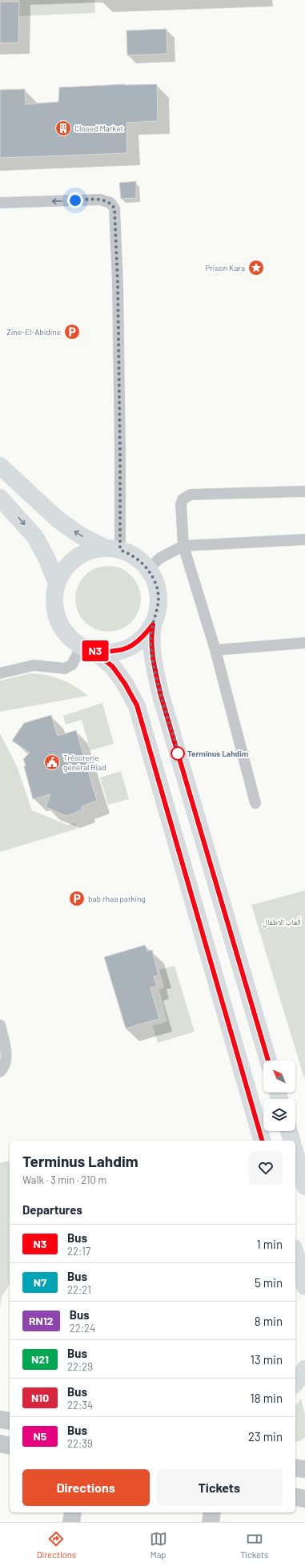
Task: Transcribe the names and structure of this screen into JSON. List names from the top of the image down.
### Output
{
  "parks": ["ألعاب الاطفال"],
  "places": {
    "building": ["Closed Market"],
    "place": ["Prison Kara"],
    "parking": ["Zine-El-Abidine", "bab rhaa parking"],
    "other": ["Terminus Lahdim"],
    "public building": ["Trésorerie général Riad"]
  },
  "lines": ["bus line N3"],
  "north": "top left",
  "page": {
    "on_map": "N3",
    "heading": [
      ["Terminus Lahdim", "Walk · 3 min · 210 m"],
      "Departures"
    ],
    "list": [
      {
        "mark": "N3",
        "name": "Bus",
        "note": "22:17",
        "value": "1 min"
      },
      {
        "mark": "N7",
        "name": "Bus",
        "note": "22:21",
        "value": "5 min"
      },
      {
        "mark": "RN12",
        "name": "Bus",
        "note": "22:24",
        "value": "8 min"
      },
      {
        "mark": "N21",
        "name": "Bus",
        "note": "22:29",
        "value": "13 min"
      },
      {
        "mark": "N10",
        "name": "Bus",
        "note": "22:34",
        "value": "18 min"
      },
      {
        "mark": "N5",
        "name": "Bus",
        "note": "22:39",
        "value": "23 min"
      }
    ],
    "buttons": ["Directions", "Tickets"],
    "tabs": ["Directions", "Map", "Tickets"]
  }
}
